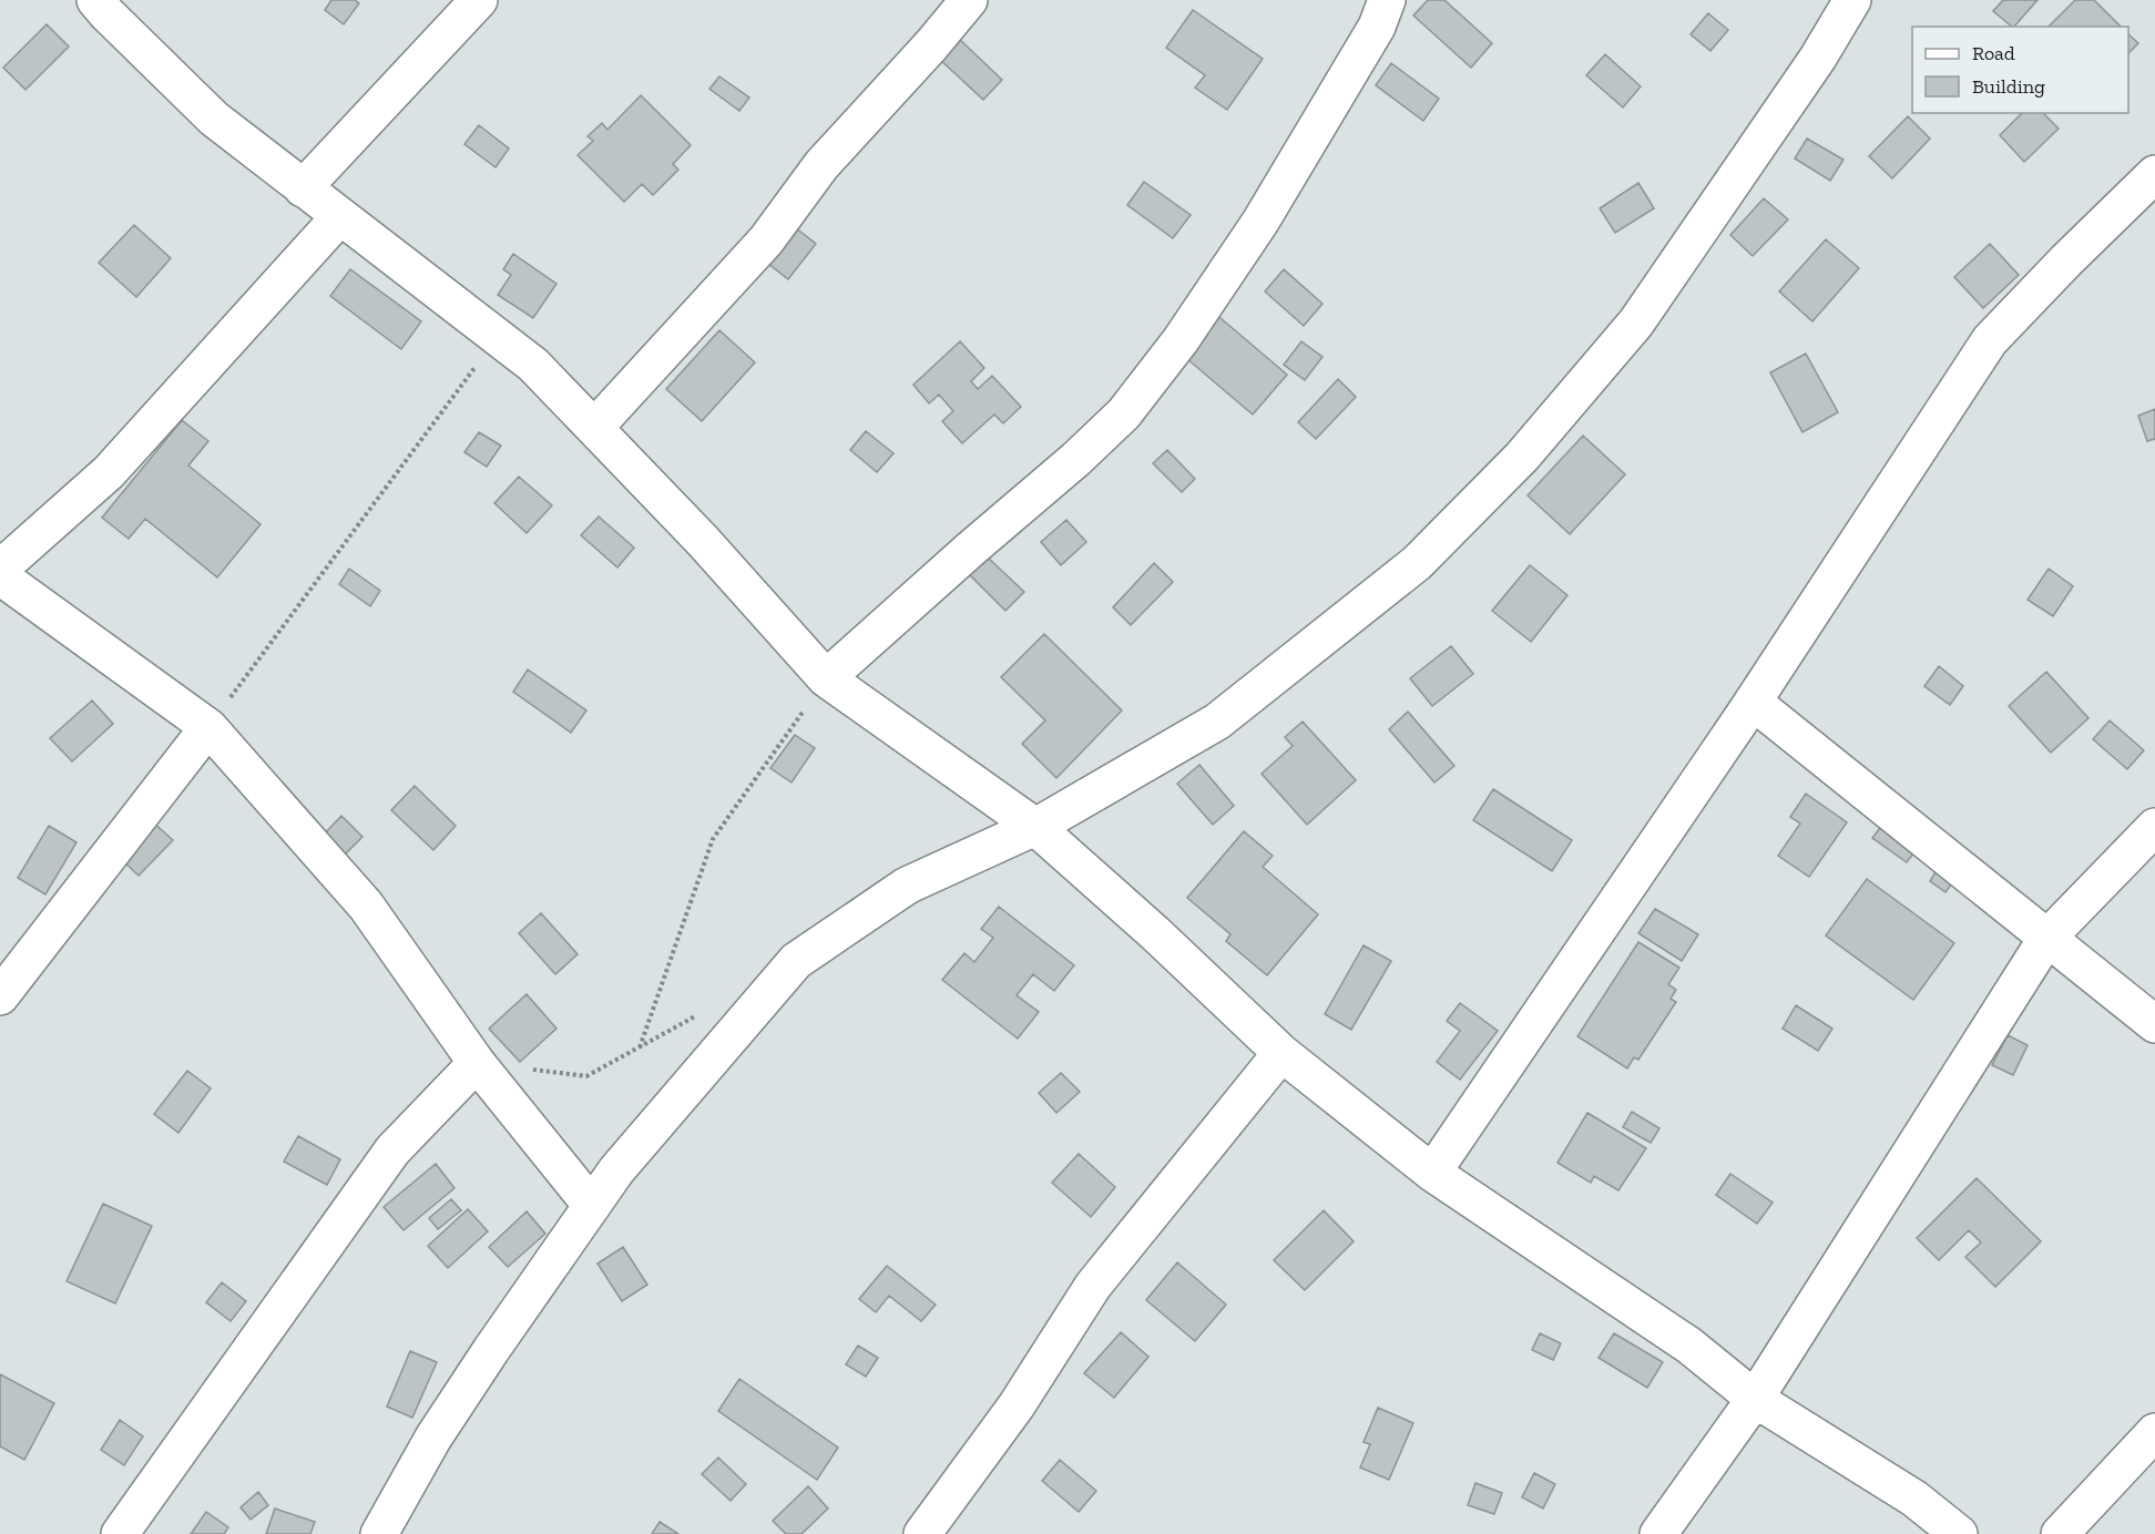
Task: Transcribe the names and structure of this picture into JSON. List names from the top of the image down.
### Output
{
  "legend": ["Road", "Building"]
}
